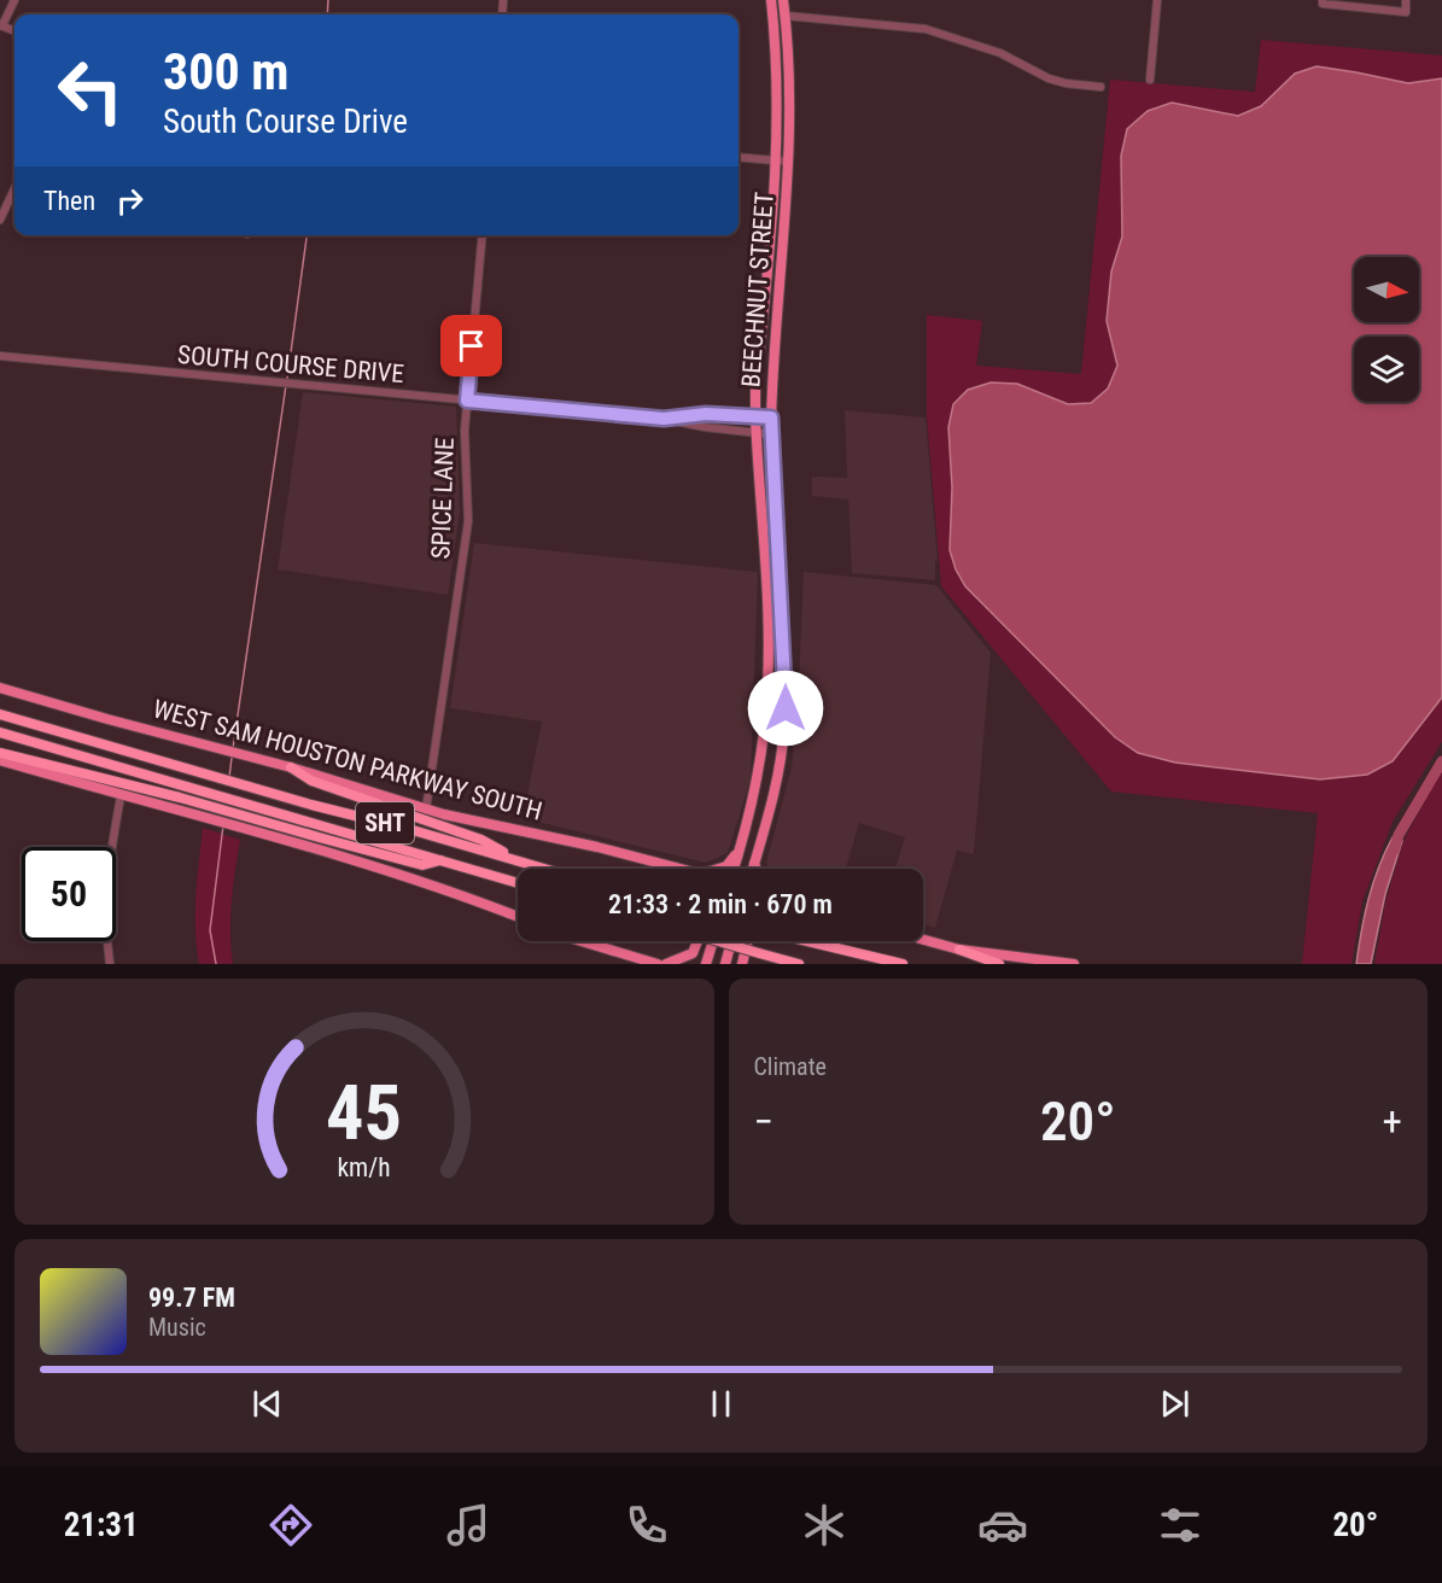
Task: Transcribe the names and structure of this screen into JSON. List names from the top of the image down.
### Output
{
  "streets": {
    "highway": ["SHT"],
    "main road": ["BEECHNUT STREET", "WEST SAM HOUSTON PARKWAY SOUTH"],
    "street": ["SOUTH COURSE DRIVE", "SPICE LANE"]
  },
  "crossings": [
    ["BEECHNUT STREET", "SOUTH COURSE DRIVE"],
    ["SOUTH COURSE DRIVE", "SPICE LANE"],
    ["SPICE LANE", "WEST SAM HOUSTON PARKWAY SOUTH"]
  ],
  "north": "right",
  "page": {
    "turn": ["300 m", "South Course Drive"],
    "then": "Then",
    "limit": "50",
    "trip": "21:33 · 2 min · 670 m",
    "tile": "Climate",
    "heat": ["−", "20°", "+"],
    "song": ["99.7 FM", "Music"],
    "tabs": ["21:31", "20°"],
    "gauge": ["45", "km/h"]
  }
}
